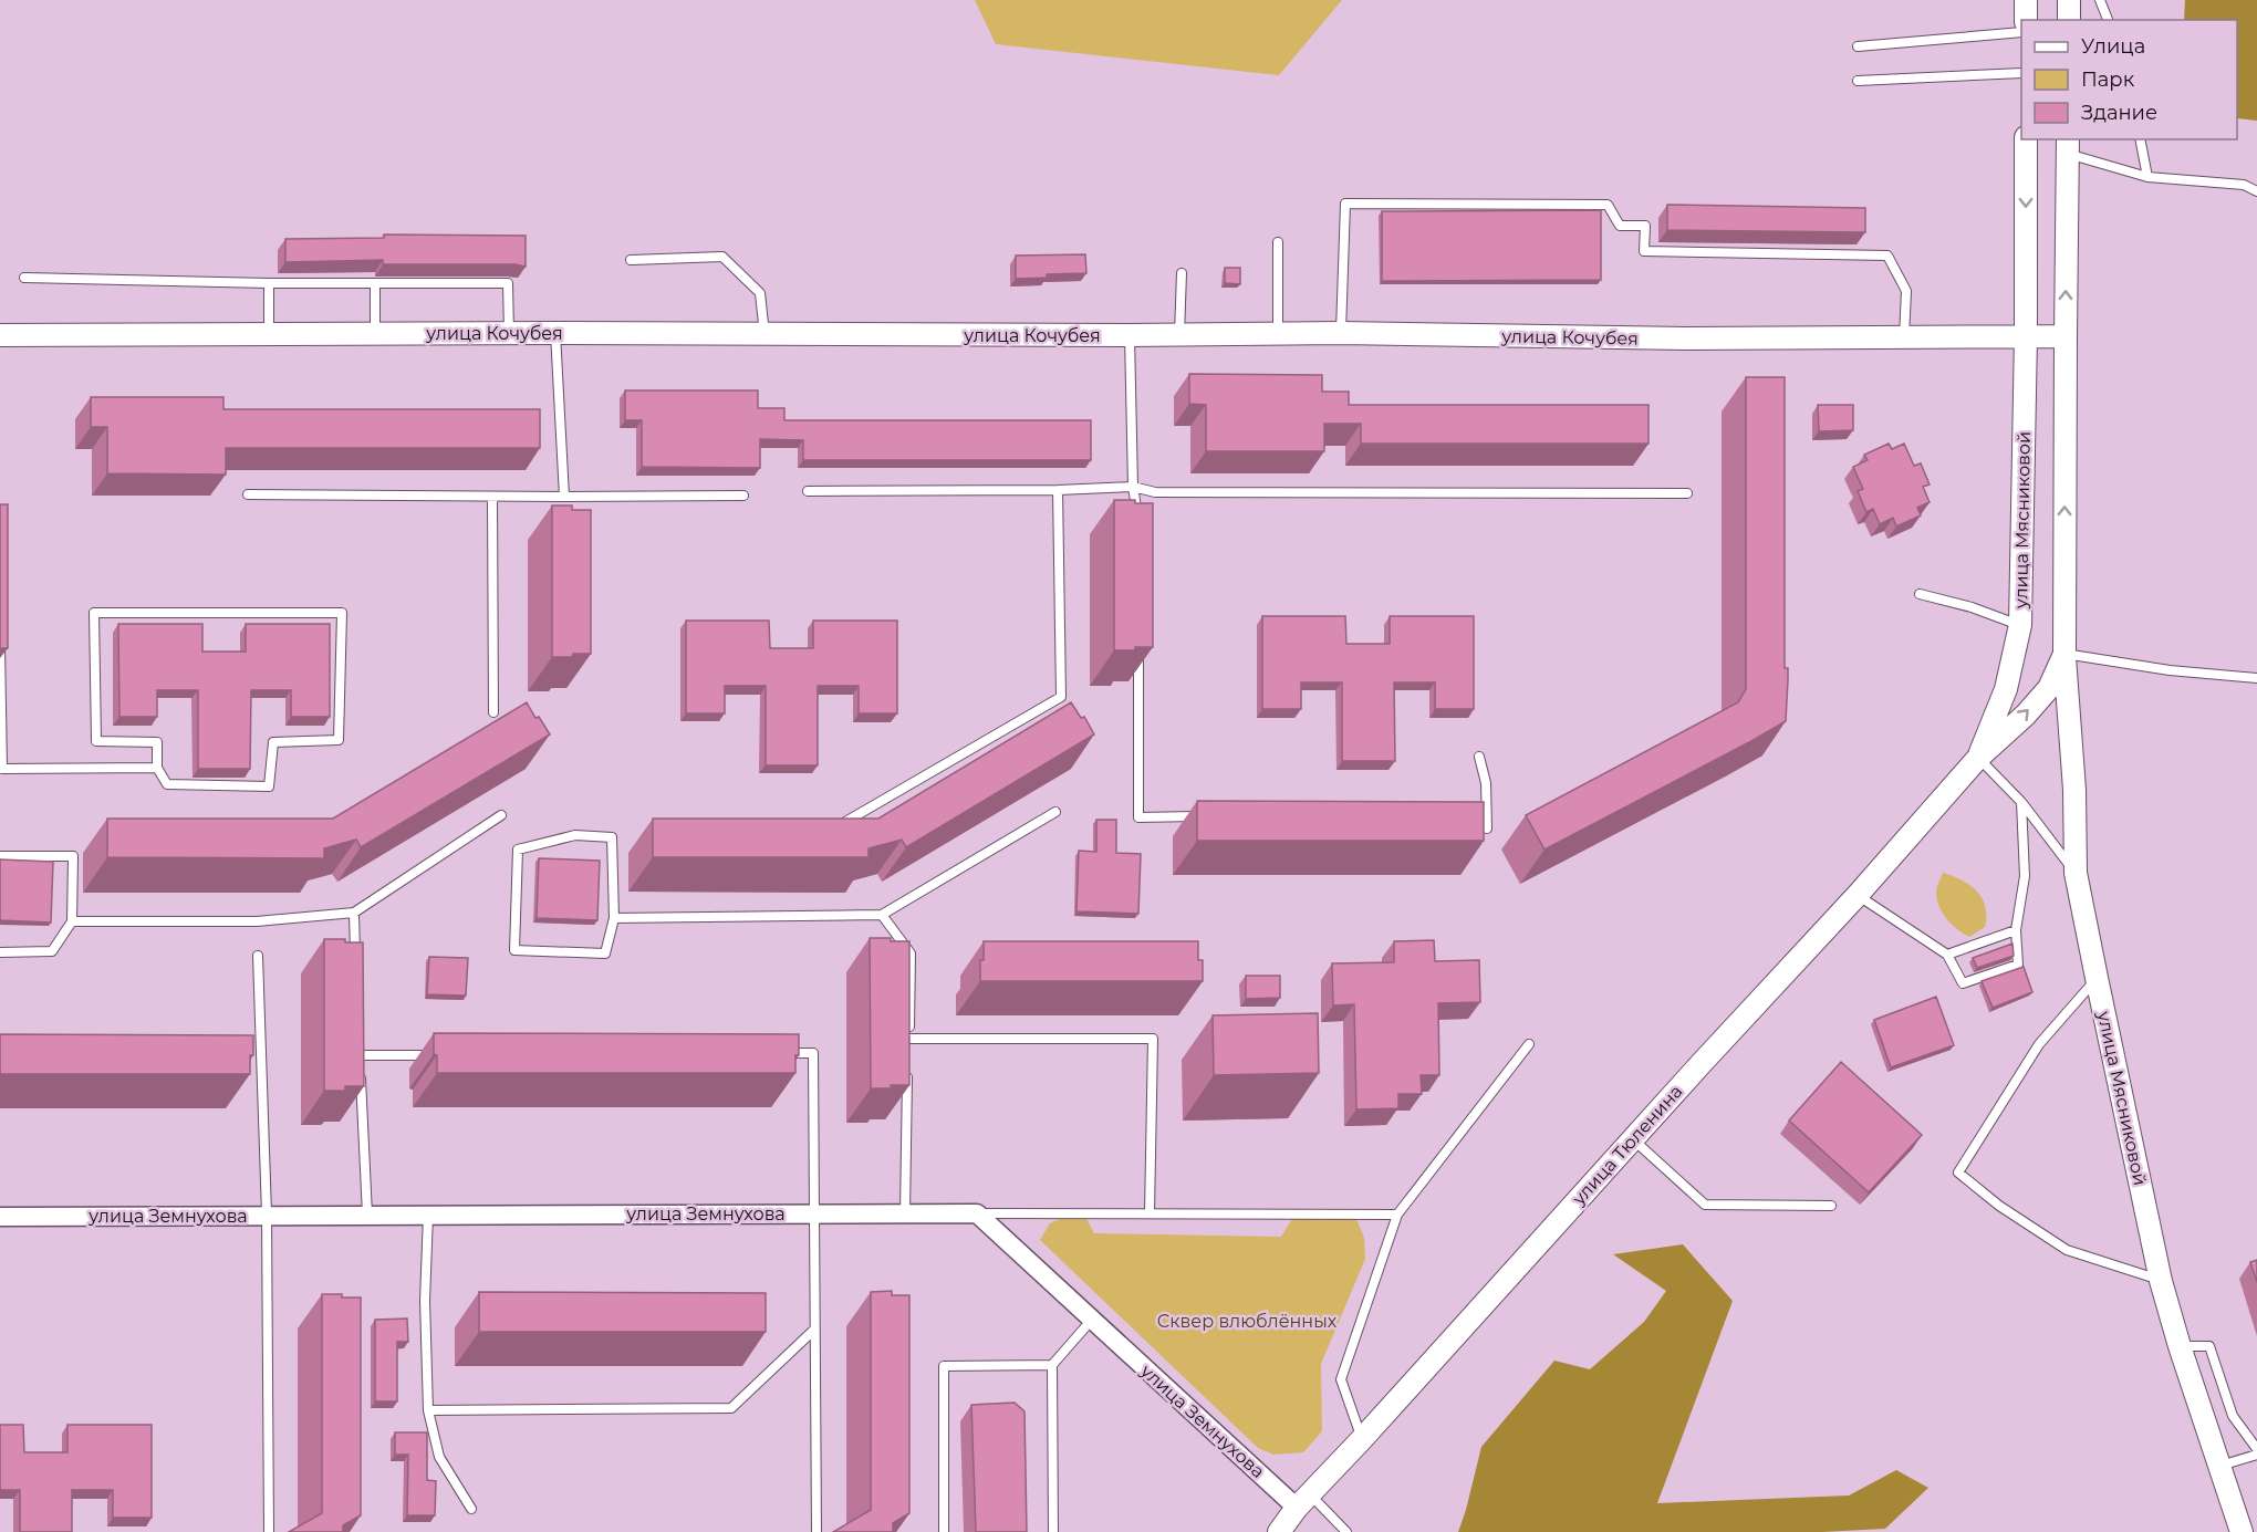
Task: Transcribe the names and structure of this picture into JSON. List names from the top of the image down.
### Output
{
  "streets": {
    "street": [
      "улица Кочубея",
      "улица Мясниковой",
      "улица Тюленина",
      "улица Земнухова"
    ]
  },
  "crossings": [
    ["улица Кочубея", "улица Мясниковой"],
    ["улица Мясниковой", "улица Тюленина"],
    ["улица Тюленина", "улица Земнухова"]
  ],
  "parks": ["Сквер влюблённых"],
  "legend": ["Улица", "Парк", "Здание"]
}
